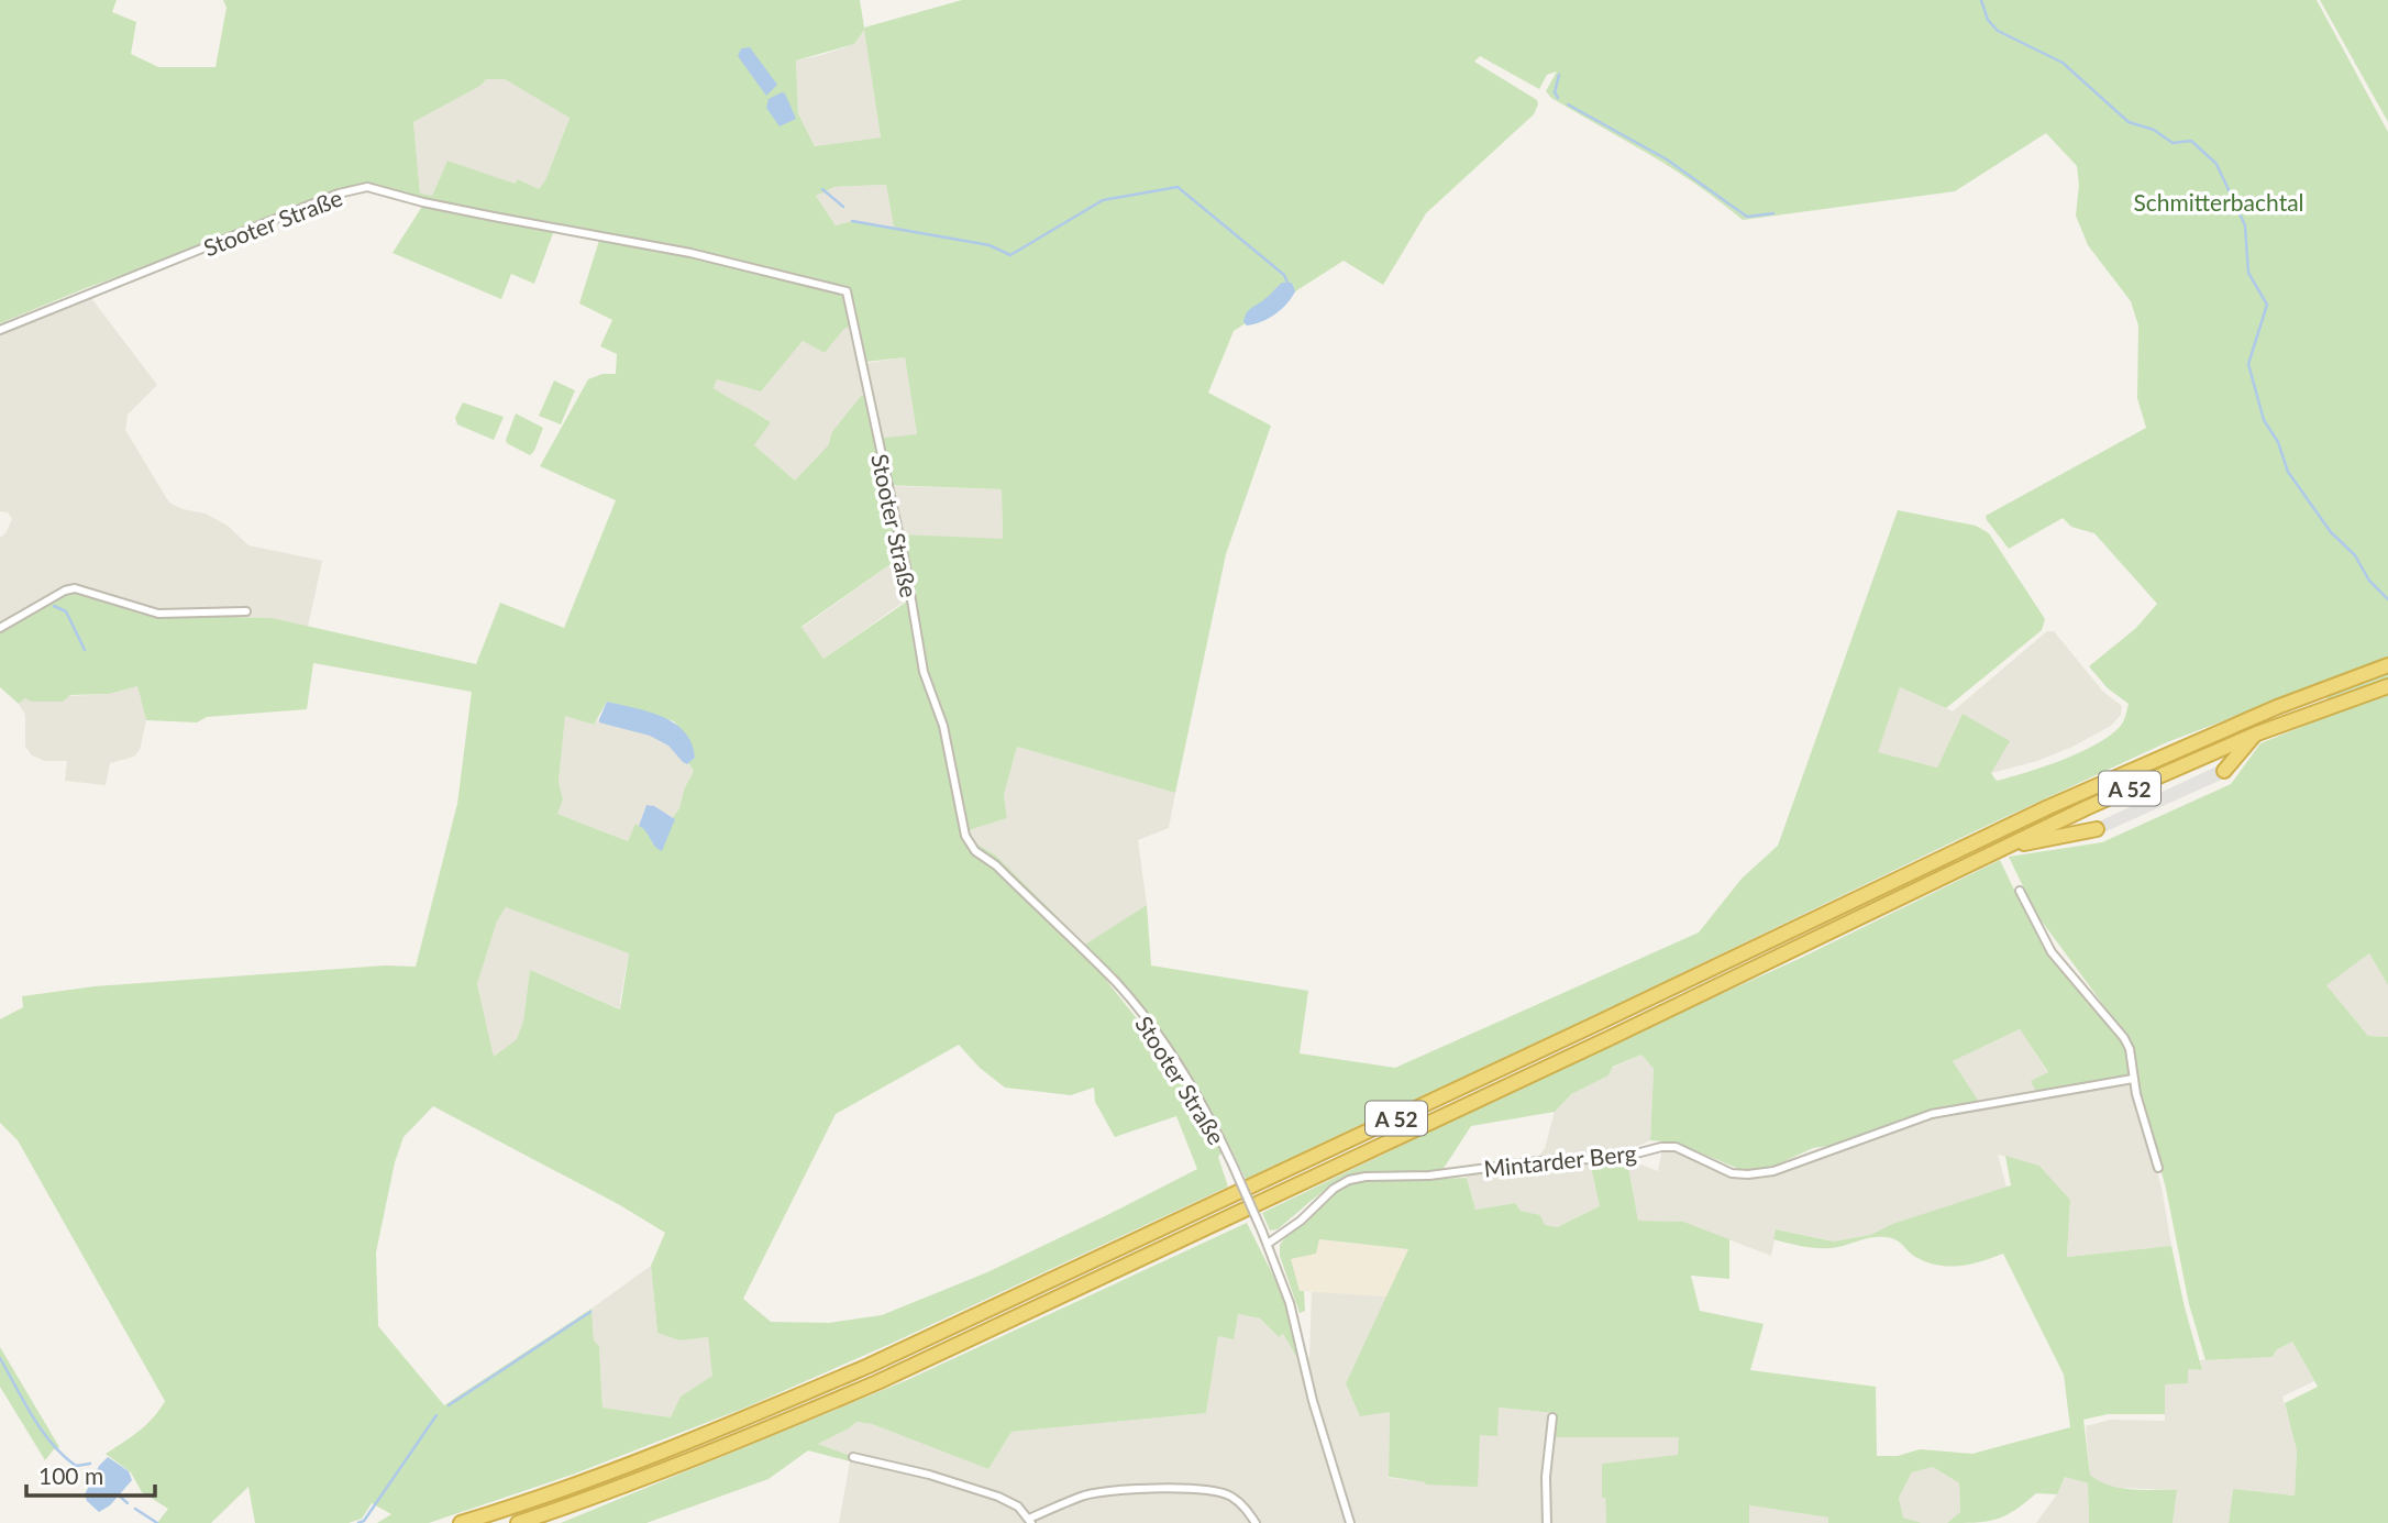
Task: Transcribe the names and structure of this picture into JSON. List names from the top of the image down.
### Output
{
  "streets": {
    "highway": ["A 52"],
    "street": ["Stooter Straße", "Mintarder Berg"]
  },
  "crossings": [
    ["Stooter Straße", "Mintarder Berg"]
  ],
  "parks": ["Schmitterbachtal"],
  "scale_bar": "100 m"
}
